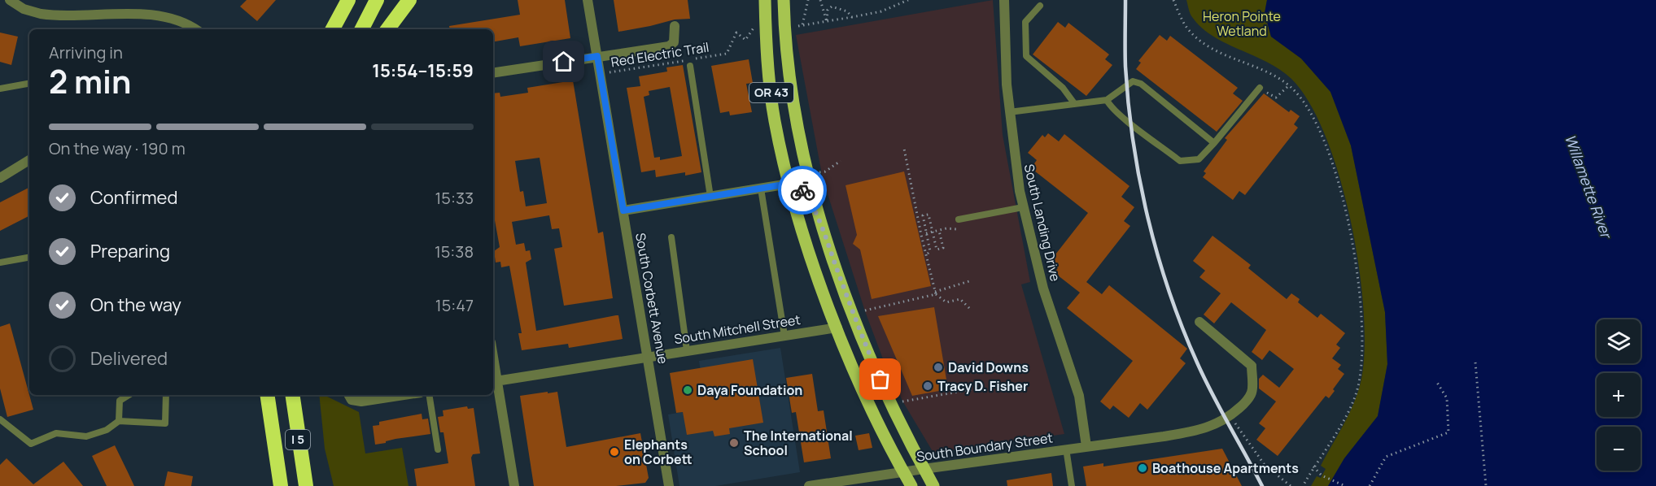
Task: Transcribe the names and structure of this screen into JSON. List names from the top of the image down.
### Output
{
  "streets": {
    "highway": ["I 5"],
    "main road": ["OR 43"],
    "street": [
      "South Landing Drive",
      "South Corbett Avenue",
      "South Mitchell Street",
      "South Boundary Street"
    ],
    "path": ["Red Electric Trail"]
  },
  "crossings": [
    ["Red Electric Trail", "OR 43"],
    ["Red Electric Trail", "South Corbett Avenue"],
    ["OR 43", "South Mitchell Street"],
    ["OR 43", "South Boundary Street"],
    ["South Landing Drive", "South Boundary Street"],
    ["South Corbett Avenue", "South Mitchell Street"]
  ],
  "water": ["Willamette River"],
  "parks": ["Heron Pointe Wetland"],
  "places": [
    "David Downs",
    "Tracy D. Fisher",
    "Daya Foundation",
    "The International School",
    "Elephants on Corbett",
    "Boathouse Apartments"
  ],
  "page": {
    "heading": ["2 min", "Arriving in", "15:54–15:59"],
    "bar": "On the way · 190 m",
    "list": [
      ["Confirmed", "15:33"],
      ["Preparing", "15:38"],
      ["On the way", "15:47"],
      "Delivered"
    ],
    "map_buttons": ["+", "−"]
  }
}
